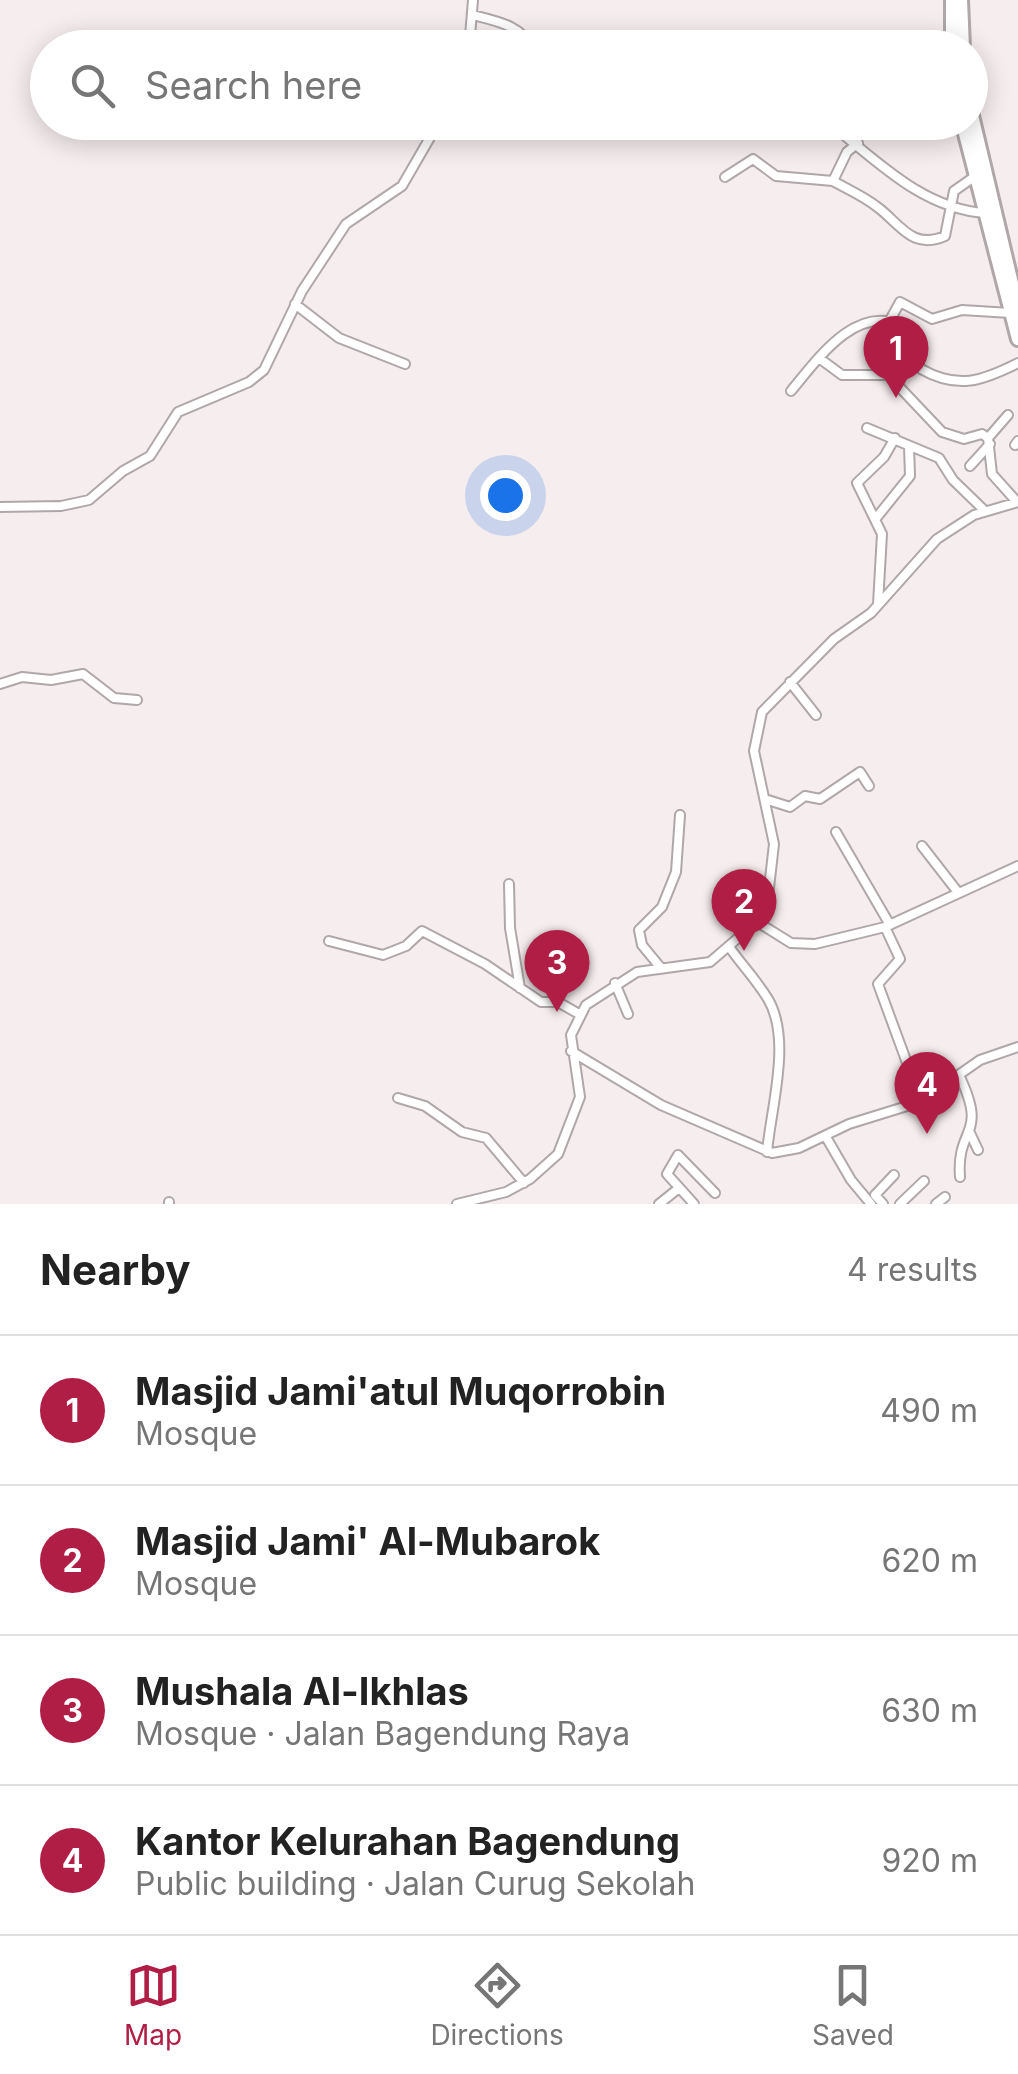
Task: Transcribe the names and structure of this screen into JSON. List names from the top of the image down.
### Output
{
  "page": {
    "search": "Search here",
    "pins": [
      "1",
      "2",
      "3",
      "4"
    ],
    "heading": ["Nearby", "4 results"],
    "list": [
      {
        "mark": "1",
        "name": "Masjid Jami'atul Muqorrobin",
        "note": "Mosque",
        "value": "490 m"
      },
      {
        "mark": "2",
        "name": "Masjid Jami' Al-Mubarok",
        "note": "Mosque",
        "value": "620 m"
      },
      {
        "mark": "3",
        "name": "Mushala Al-Ikhlas",
        "note": "Mosque · Jalan Bagendung Raya",
        "value": "630 m"
      },
      {
        "mark": "4",
        "name": "Kantor Kelurahan Bagendung",
        "note": "Public building · Jalan Curug Sekolah",
        "value": "920 m"
      }
    ],
    "nav": ["Map", "Directions", "Saved"]
  }
}
